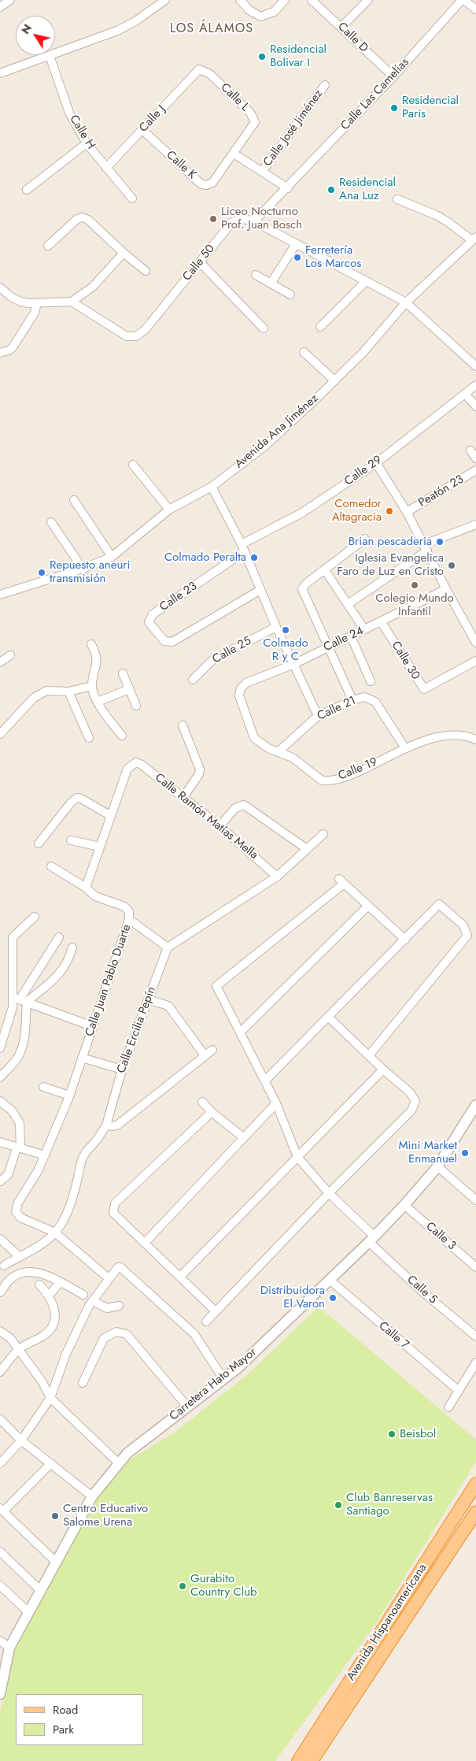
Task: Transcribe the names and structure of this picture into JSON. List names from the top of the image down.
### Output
{
  "streets": {
    "main road": ["Avenida Hispanoamericana"],
    "street": [
      "Calle D",
      "Calle Las Camelias",
      "Calle L",
      "Calle J",
      "Calle José Jiménez",
      "Calle H",
      "Calle K",
      "Calle 50",
      "Avenida Ana Jiménez",
      "Calle 29",
      "Peatón 23",
      "Calle 23",
      "Calle 24",
      "Calle 25",
      "Calle 30",
      "Calle 21",
      "Calle 19",
      "Calle Ramón Matías Mella",
      "Calle Juan Pablo Duarte",
      "Calle Ercilia Pepín",
      "Calle 3",
      "Calle 5",
      "Calle 7",
      "Carretera Hato Mayor"
    ]
  },
  "crossings": [
    ["Calle D", "Calle Las Camelias"],
    ["Calle Las Camelias", "Calle 50"],
    ["Calle L", "Calle J"],
    ["Calle L", "Calle K"],
    ["Calle J", "Calle H"],
    ["Calle J", "Calle K"],
    ["Calle 50", "Avenida Ana Jiménez"],
    ["Calle 29", "Calle 23"],
    ["Calle 24", "Calle 30"],
    ["Calle 24", "Calle 21"],
    ["Calle 24", "Calle 19"],
    ["Calle 21", "Calle 19"],
    ["Calle Juan Pablo Duarte", "Calle Ercilia Pepín"],
    ["Calle 3", "Carretera Hato Mayor"],
    ["Calle 5", "Carretera Hato Mayor"],
    ["Calle 7", "Carretera Hato Mayor"]
  ],
  "districts": ["LOS ÁLAMOS"],
  "places": [
    "Residencial Bolivar I",
    "Residencial Paris",
    "Residencial Ana Luz",
    "Liceo Nocturno Prof. Juan Bosch",
    "Ferretería Los Marcos",
    "Comedor Altagracia",
    "Brian pescaderia",
    "Colmado Peralta",
    "Iglesia Evangelica Faro de Luz en Cristo",
    "Repuesto aneuri transmisión",
    "Colegio Mundo Infantil",
    "Colmado R y C",
    "Mini Market Enmanuel",
    "Distribuidora El Varon",
    "Beisbol",
    "Club Banreservas Santiago",
    "Centro Educativo Salome Urena",
    "Gurabito Country Club"
  ],
  "legend": ["Road", "Park"],
  "north": "top left"
}
